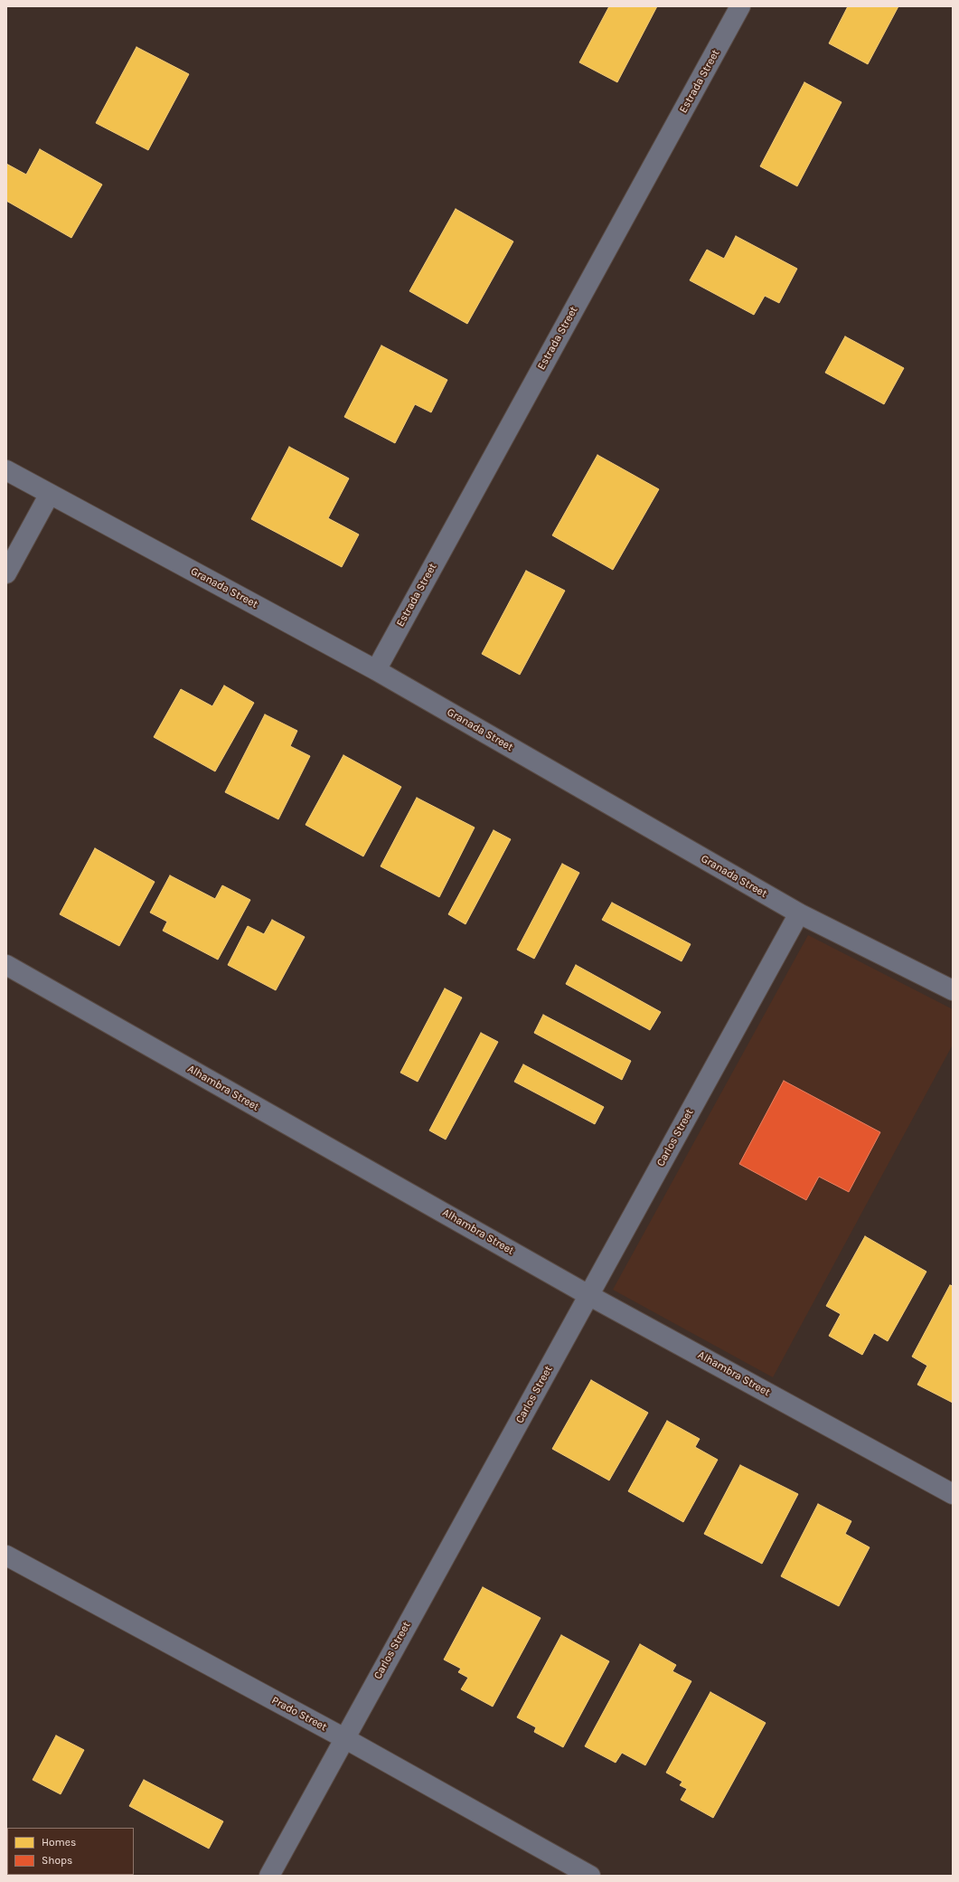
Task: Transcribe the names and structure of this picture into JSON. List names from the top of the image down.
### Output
{
  "streets": {
    "street": [
      "Estrada Street",
      "Granada Street",
      "Alhambra Street",
      "Carlos Street",
      "Prado Street"
    ]
  },
  "crossings": [
    ["Estrada Street", "Granada Street"],
    ["Granada Street", "Carlos Street"],
    ["Alhambra Street", "Carlos Street"],
    ["Carlos Street", "Prado Street"]
  ],
  "legend": ["Homes", "Shops"]
}
